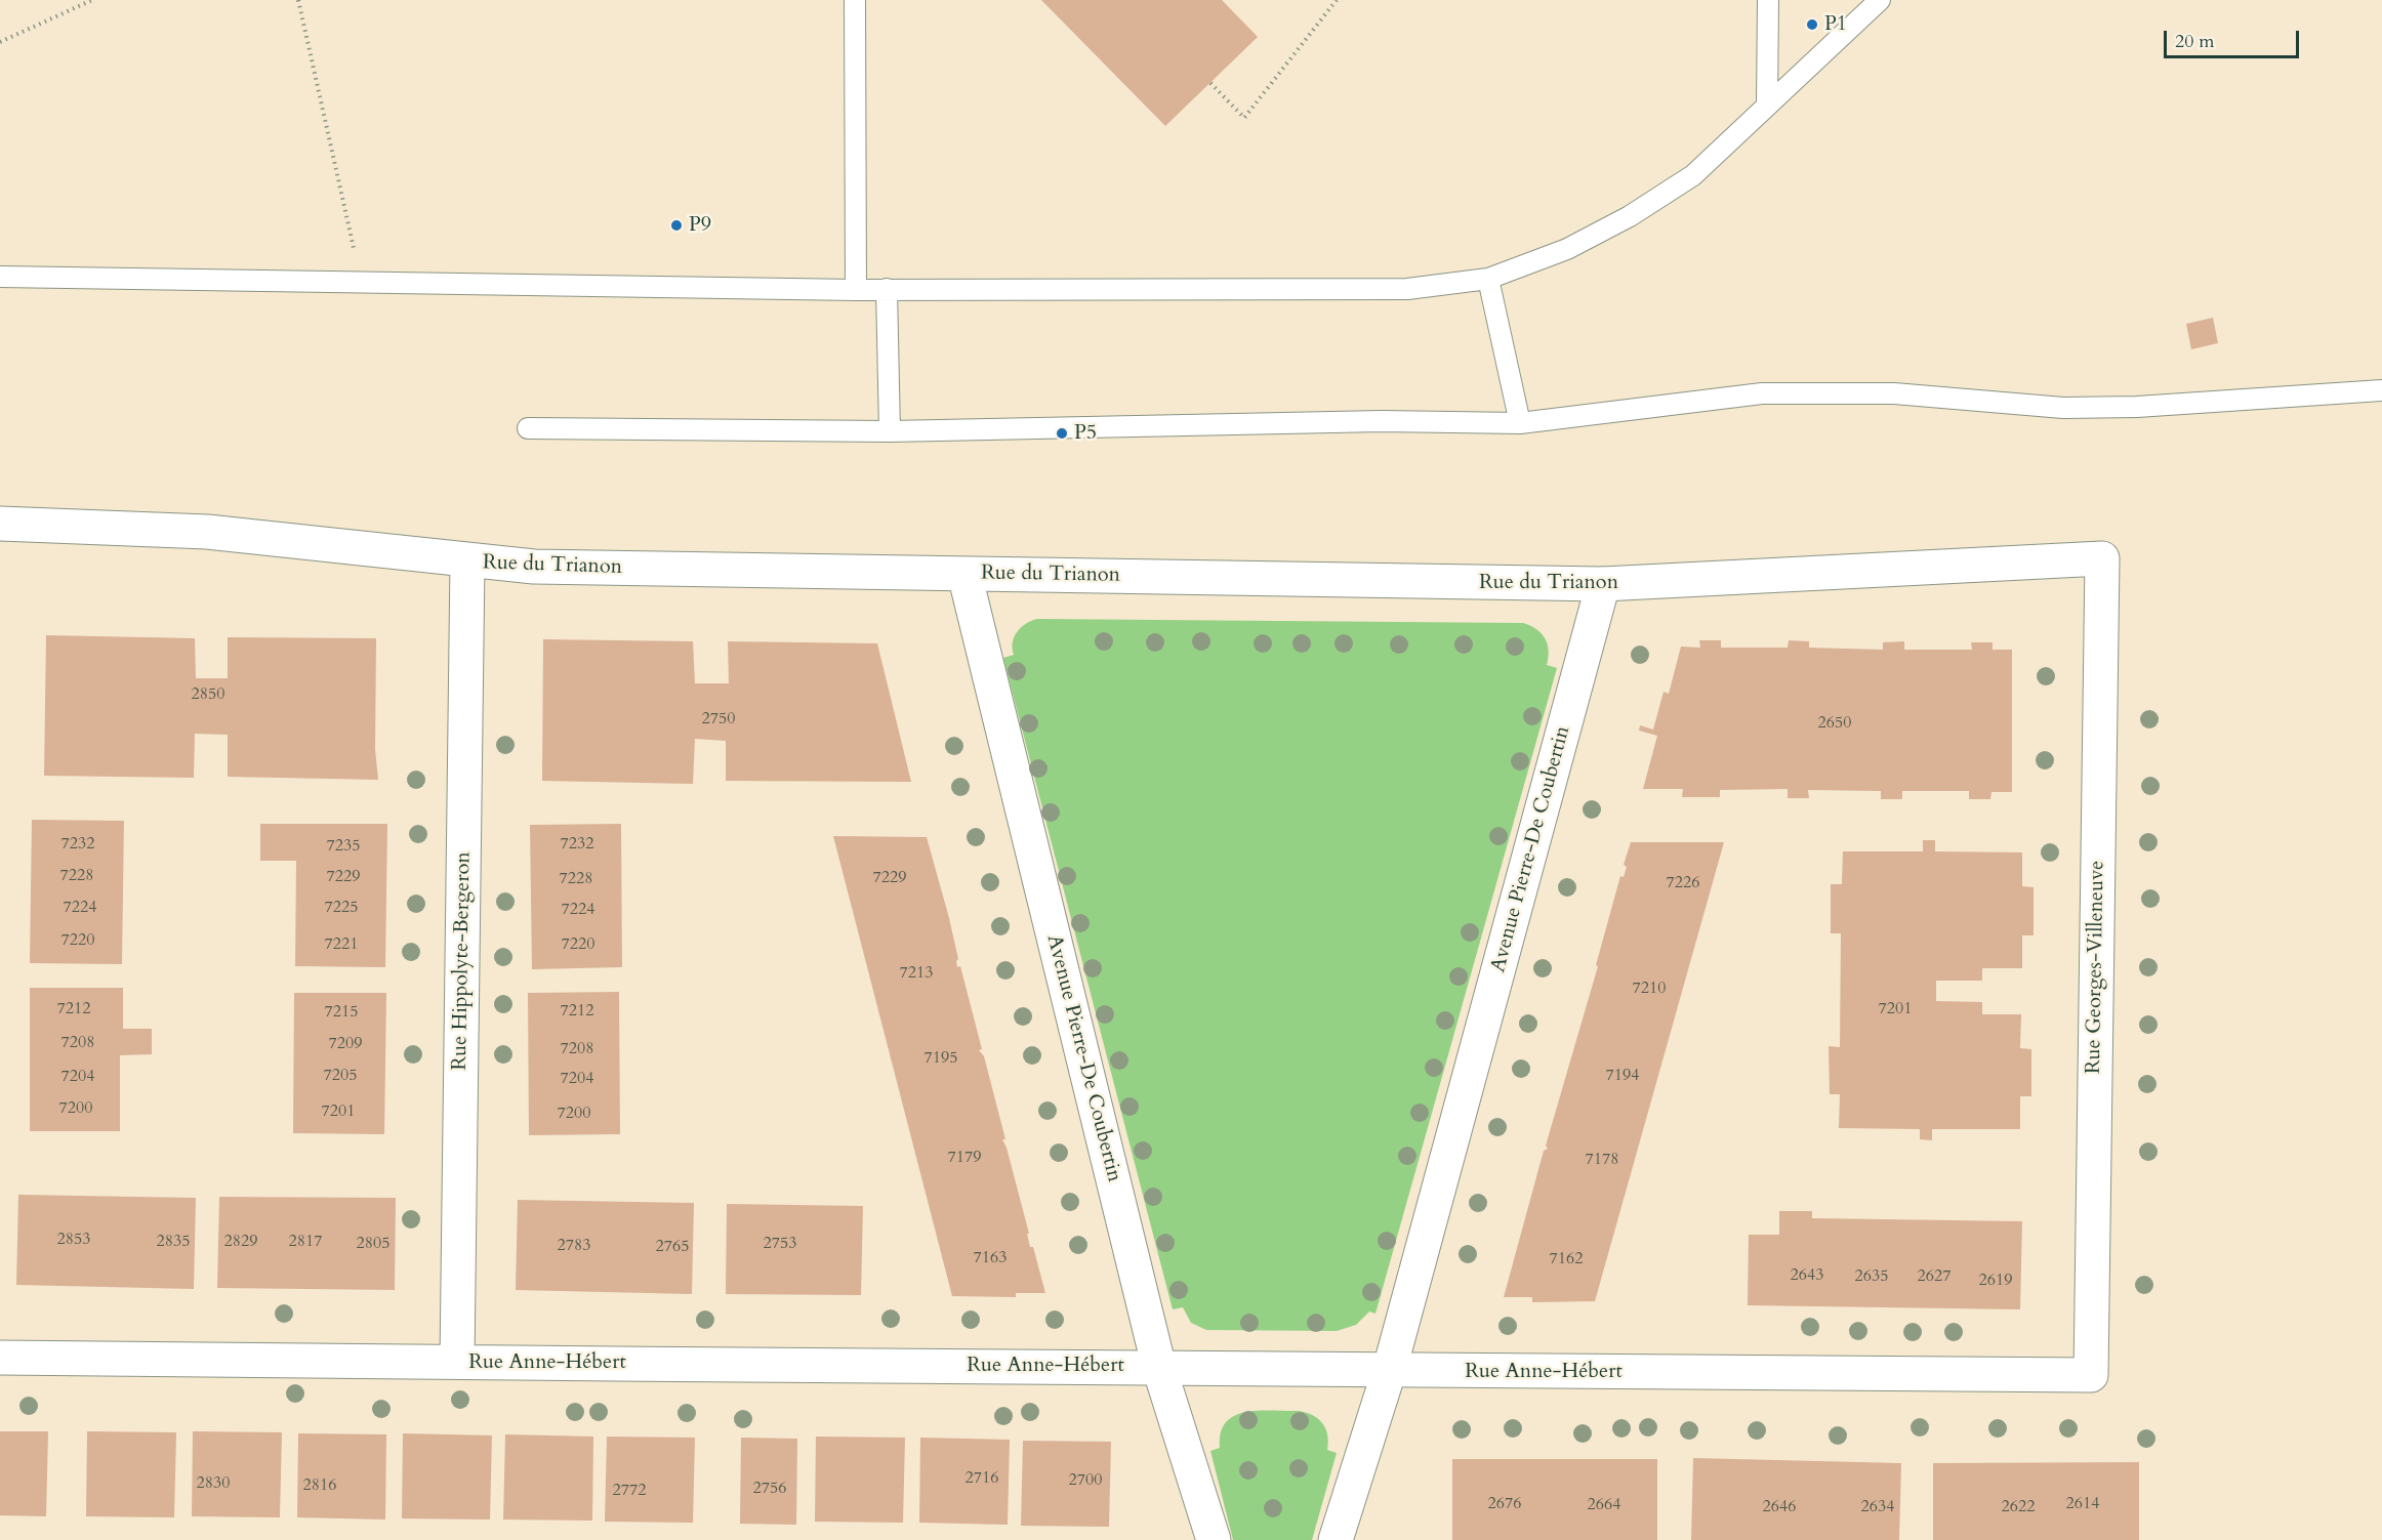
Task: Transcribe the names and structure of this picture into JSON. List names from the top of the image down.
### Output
{
  "streets": {
    "street": [
      "Rue du Trianon",
      "Avenue Pierre-De Coubertin",
      "Rue Hippolyte-Bergeron",
      "Rue Georges-Villeneuve",
      "Rue Anne-Hébert"
    ]
  },
  "crossings": [
    ["Rue du Trianon", "Avenue Pierre-De Coubertin"],
    ["Rue du Trianon", "Rue Hippolyte-Bergeron"],
    ["Rue du Trianon", "Rue Georges-Villeneuve"],
    ["Avenue Pierre-De Coubertin", "Rue Anne-Hébert"],
    ["Rue Hippolyte-Bergeron", "Rue Anne-Hébert"],
    ["Rue Georges-Villeneuve", "Rue Anne-Hébert"]
  ],
  "places": ["P1", "P9", "P5"],
  "house_numbers": [
    "2850",
    "2750",
    "2650",
    "7232",
    "7232",
    "7235",
    "7228",
    "7229",
    "7229",
    "7228",
    "7226",
    "7224",
    "7225",
    "7224",
    "7220",
    "7221",
    "7220",
    "7213",
    "7210",
    "7212",
    "7201",
    "7212",
    "7215",
    "7208",
    "7209",
    "7208",
    "7195",
    "7205",
    "7194",
    "7204",
    "7204",
    "7200",
    "7201",
    "7200",
    "7179",
    "7178",
    "2853",
    "2835",
    "2829",
    "2817",
    "2805",
    "2753",
    "2783",
    "2765",
    "7163",
    "7162",
    "2643",
    "2635",
    "2627",
    "2619",
    "2716",
    "2700",
    "2830",
    "2816",
    "2756",
    "2772",
    "2676",
    "2614",
    "2664",
    "2646",
    "2634",
    "2622"
  ],
  "scale_bar": "20 m"
}
